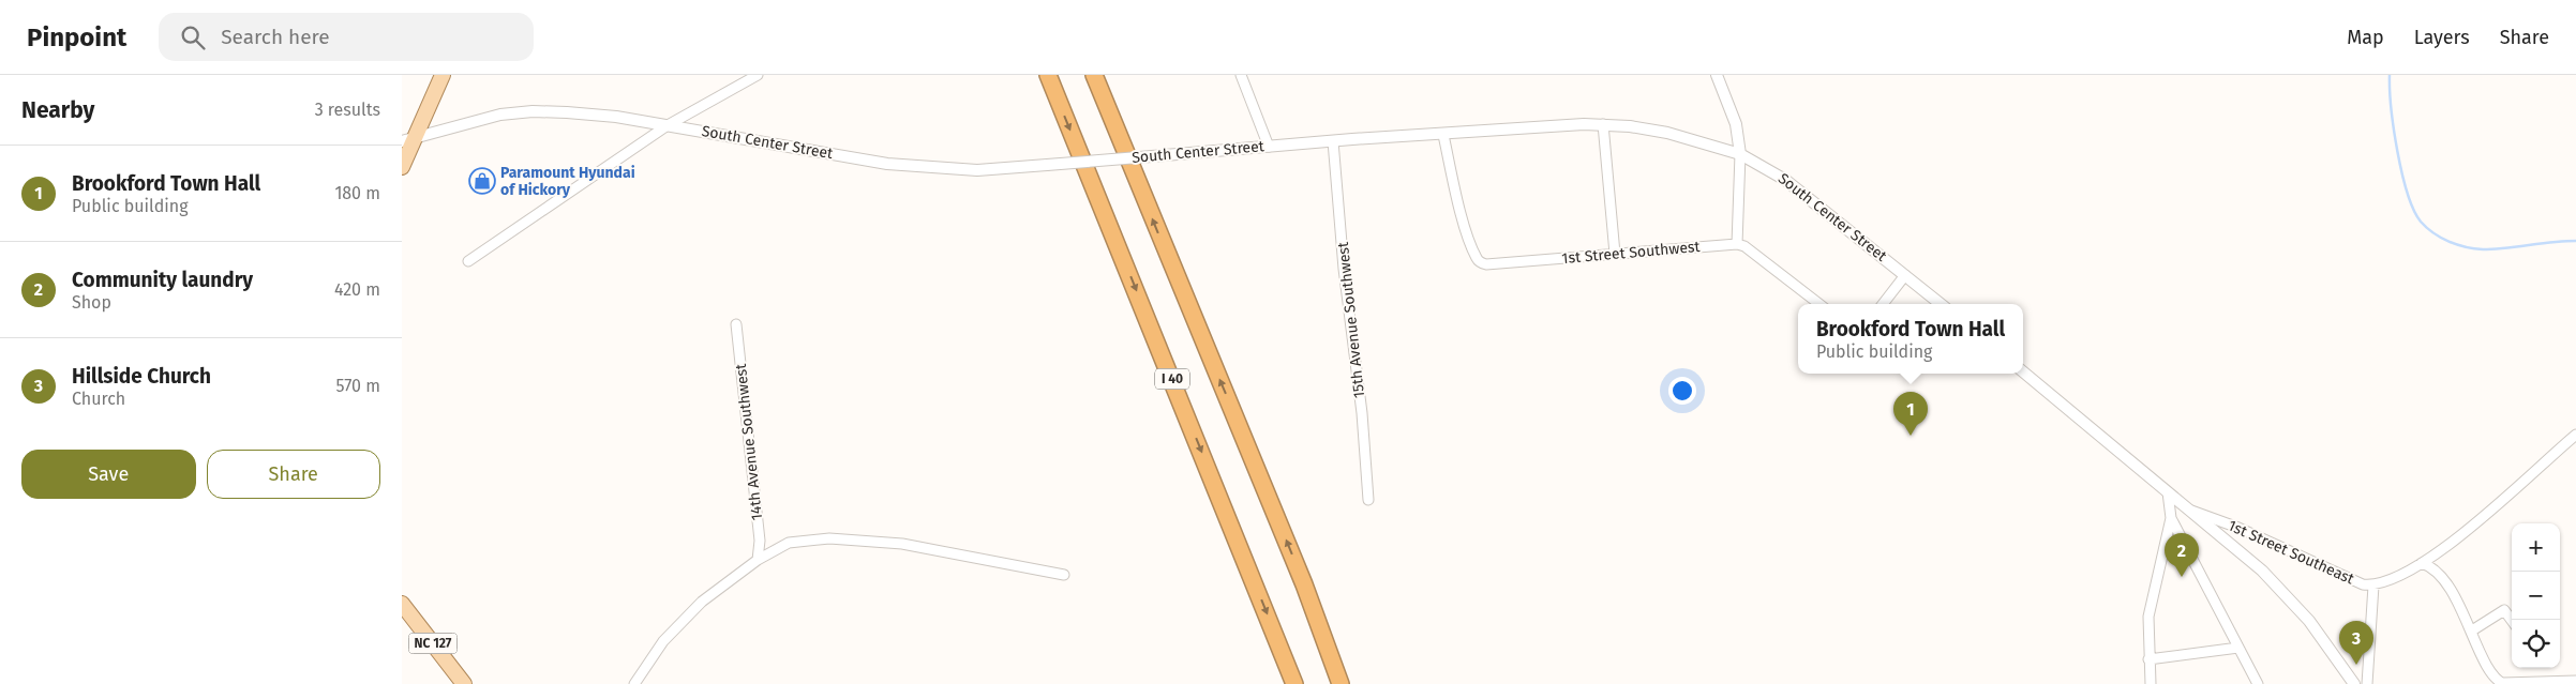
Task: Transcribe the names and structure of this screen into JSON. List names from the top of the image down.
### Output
{
  "streets": {
    "highway": ["I 40"],
    "main road": ["NC 127"],
    "street": [
      "South Center Street",
      "1st Street Southwest",
      "15th Avenue Southwest",
      "14th Avenue Southwest",
      "1st Street Southeast"
    ]
  },
  "crossings": [
    ["South Center Street", "1st Street Southwest"],
    ["South Center Street", "15th Avenue Southwest"]
  ],
  "places": {
    "shop": ["Paramount Hyundai of Hickory"]
  },
  "page": {
    "header": "Pinpoint",
    "search": "Search here",
    "nav": ["Map", "Layers", "Share"],
    "heading": ["Nearby", "3 results"],
    "list": [
      {
        "mark": "1",
        "name": "Brookford Town Hall",
        "note": "Public building",
        "value": "180 m"
      },
      {
        "mark": "2",
        "name": "Community laundry",
        "note": "Shop",
        "value": "420 m"
      },
      {
        "mark": "3",
        "name": "Hillside Church",
        "note": "Church",
        "value": "570 m"
      }
    ],
    "popup": ["Brookford Town Hall", "Public building"],
    "pins": ["1", "2", "3"],
    "buttons": ["Save", "Share"],
    "map_buttons": ["+", "−"]
  }
}
